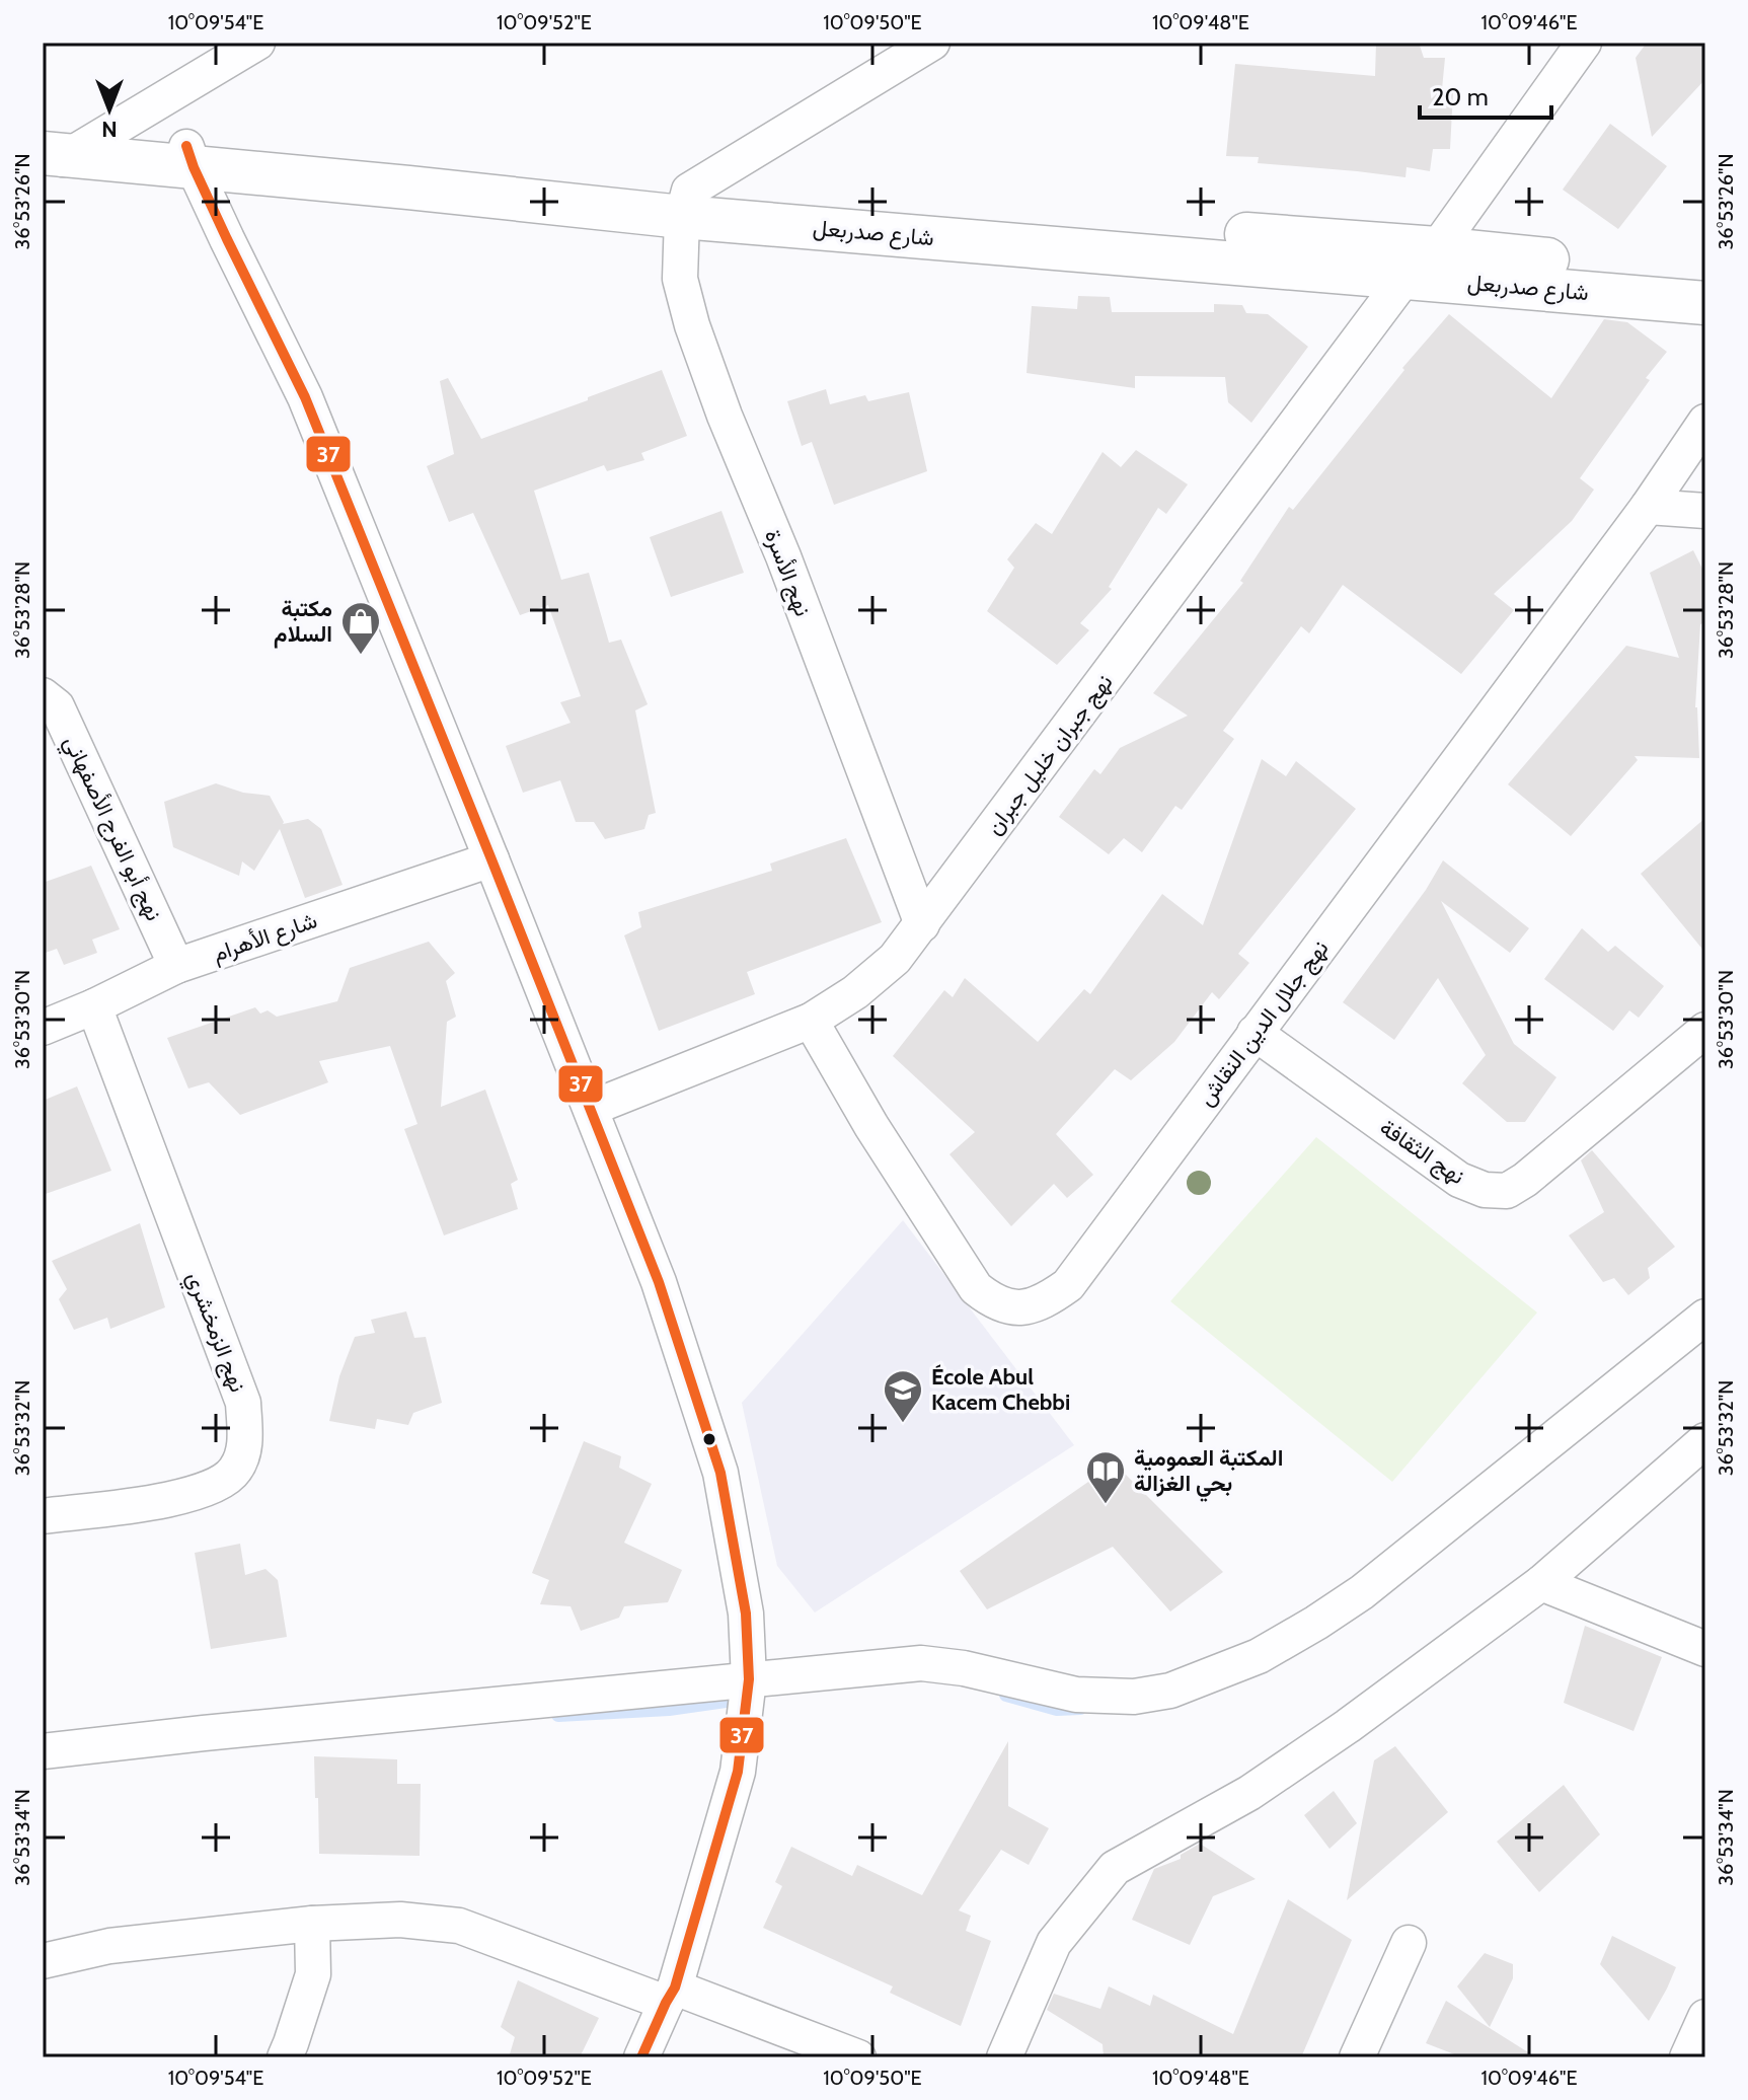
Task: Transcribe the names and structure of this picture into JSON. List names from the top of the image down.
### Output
{
  "streets": {
    "street": [
      "شارع صدربعل",
      "نهج الأسرة",
      "نهج جبران خليل جبران",
      "نهج أبو الفرج الأصفهاني",
      "شارع الأهرام",
      "نهج جلال الدين النقاش",
      "نهج الثقافة",
      "نهج الزمخشري"
    ]
  },
  "crossings": [
    ["شارع صدربعل", "نهج الأسرة"],
    ["شارع صدربعل", "نهج جبران خليل جبران"],
    ["نهج الأسرة", "نهج جبران خليل جبران"],
    ["نهج جبران خليل جبران", "نهج جلال الدين النقاش"],
    ["نهج أبو الفرج الأصفهاني", "شارع الأهرام"],
    ["شارع الأهرام", "نهج الزمخشري"],
    ["نهج جلال الدين النقاش", "نهج الثقافة"]
  ],
  "places": {
    "shop": ["مكتبة السلام"],
    "school or university": ["École Abul Kacem Chebbi"],
    "library": ["المكتبة العمومية بحي الغزالة"]
  },
  "lines": ["transit line 37"],
  "scale_bar": "20 m",
  "north": "bottom",
  "coordinates": [
    "10°09'54\"E",
    "10°09'52\"E",
    "10°09'50\"E",
    "10°09'48\"E",
    "10°09'46\"E",
    "36°53'26\"N",
    "36°53'28\"N",
    "36°53'30\"N",
    "36°53'32\"N",
    "36°53'34\"N"
  ]
}
